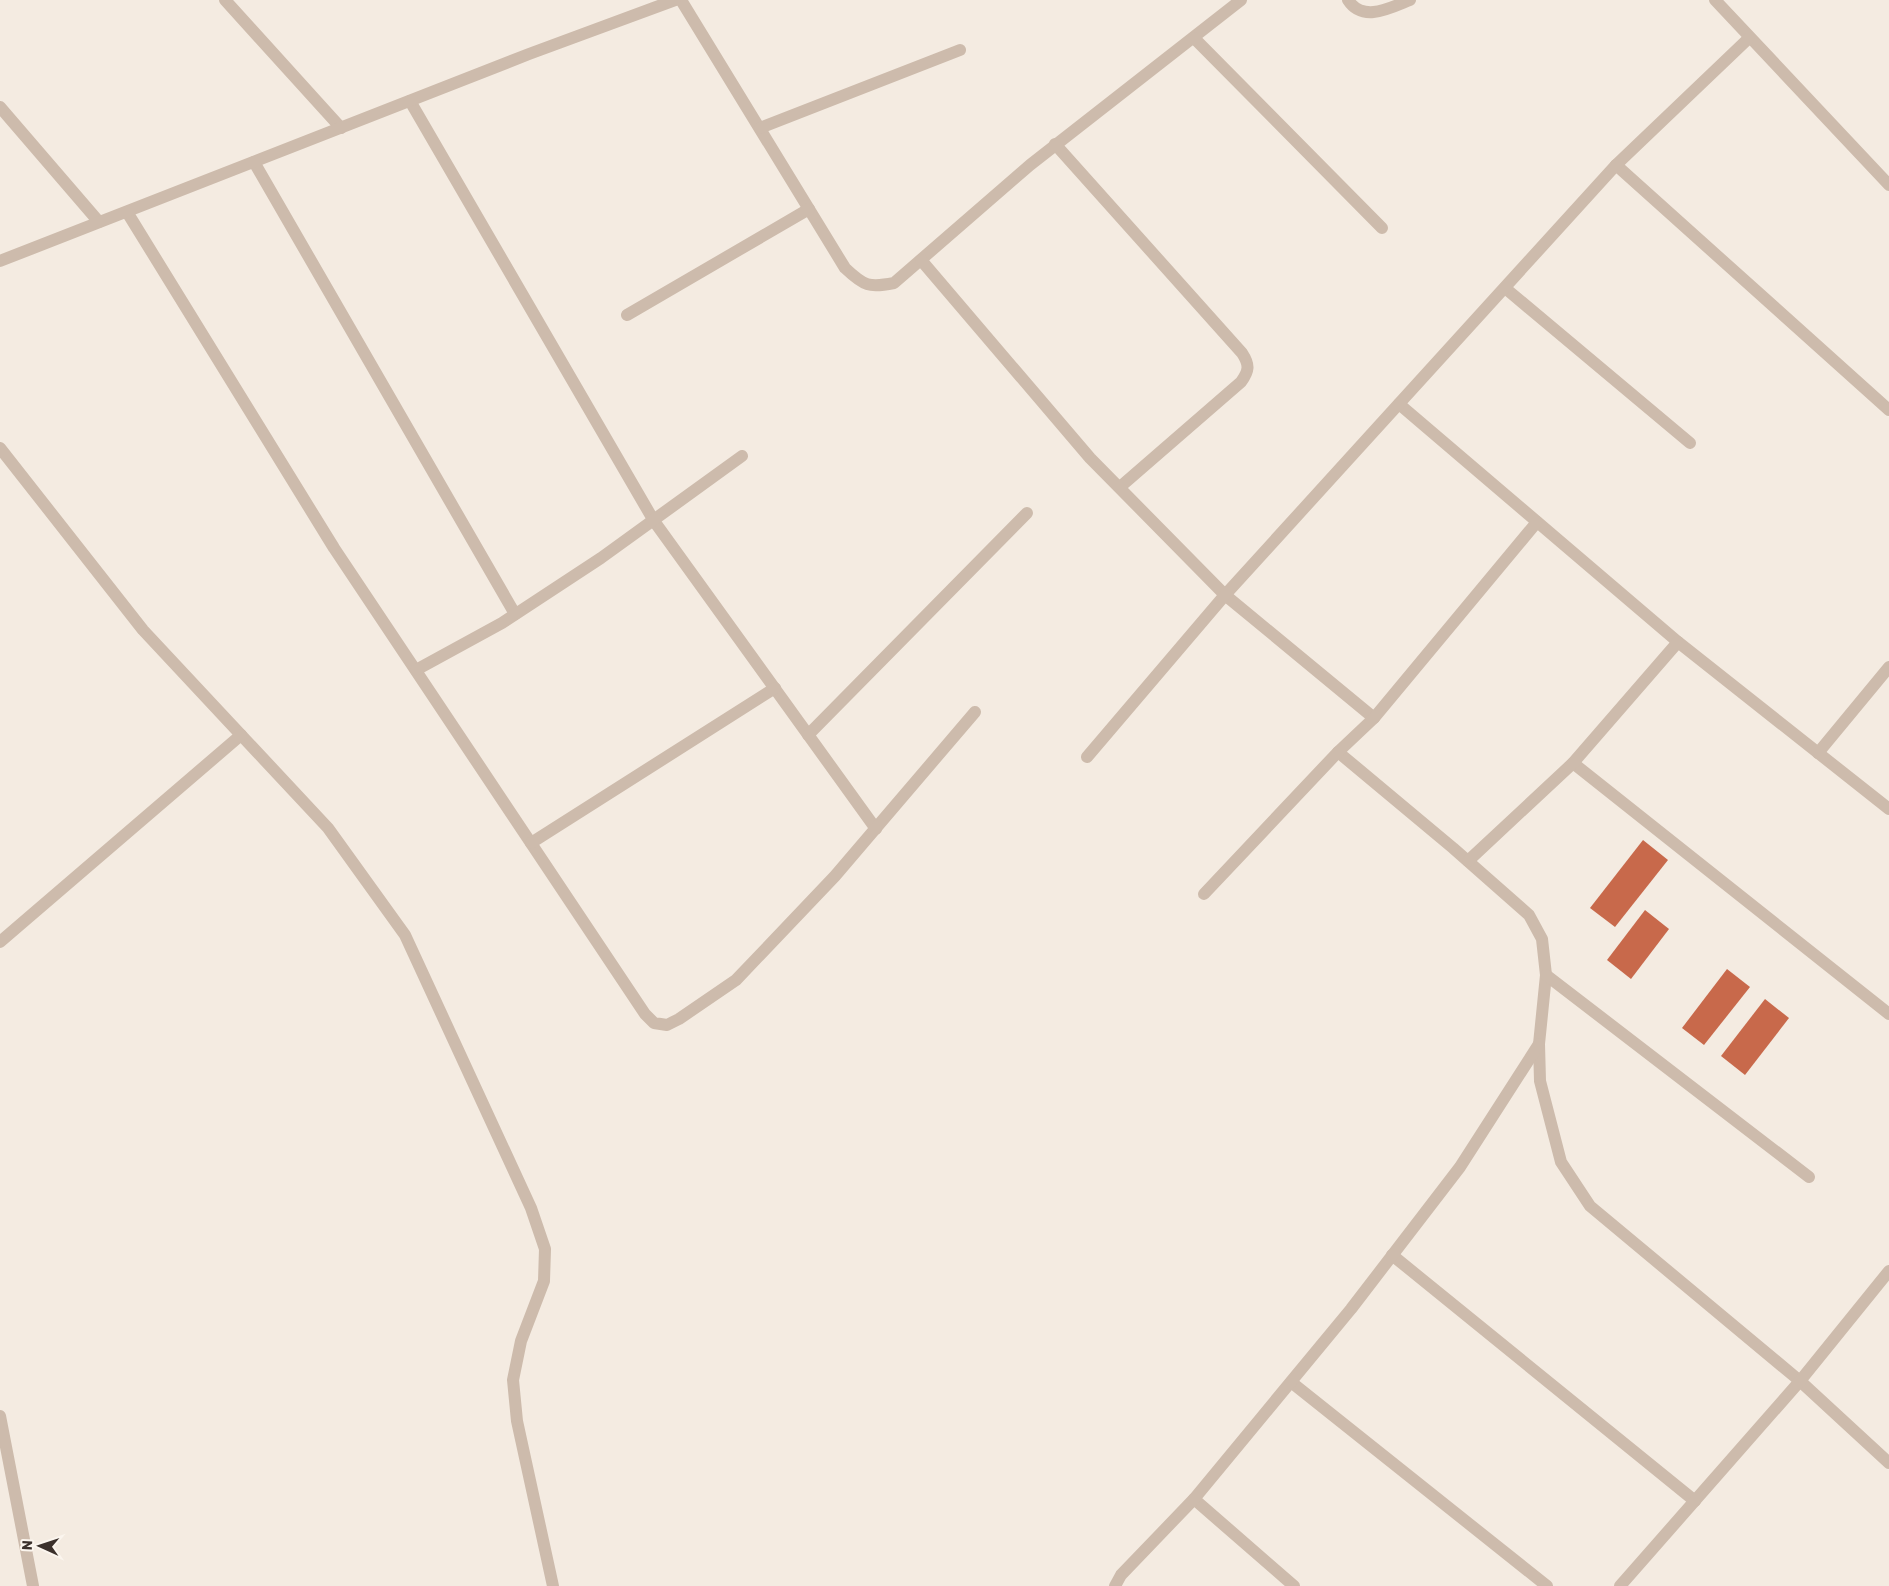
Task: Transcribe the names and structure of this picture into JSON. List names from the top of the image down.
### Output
{
  "north": "left"
}
